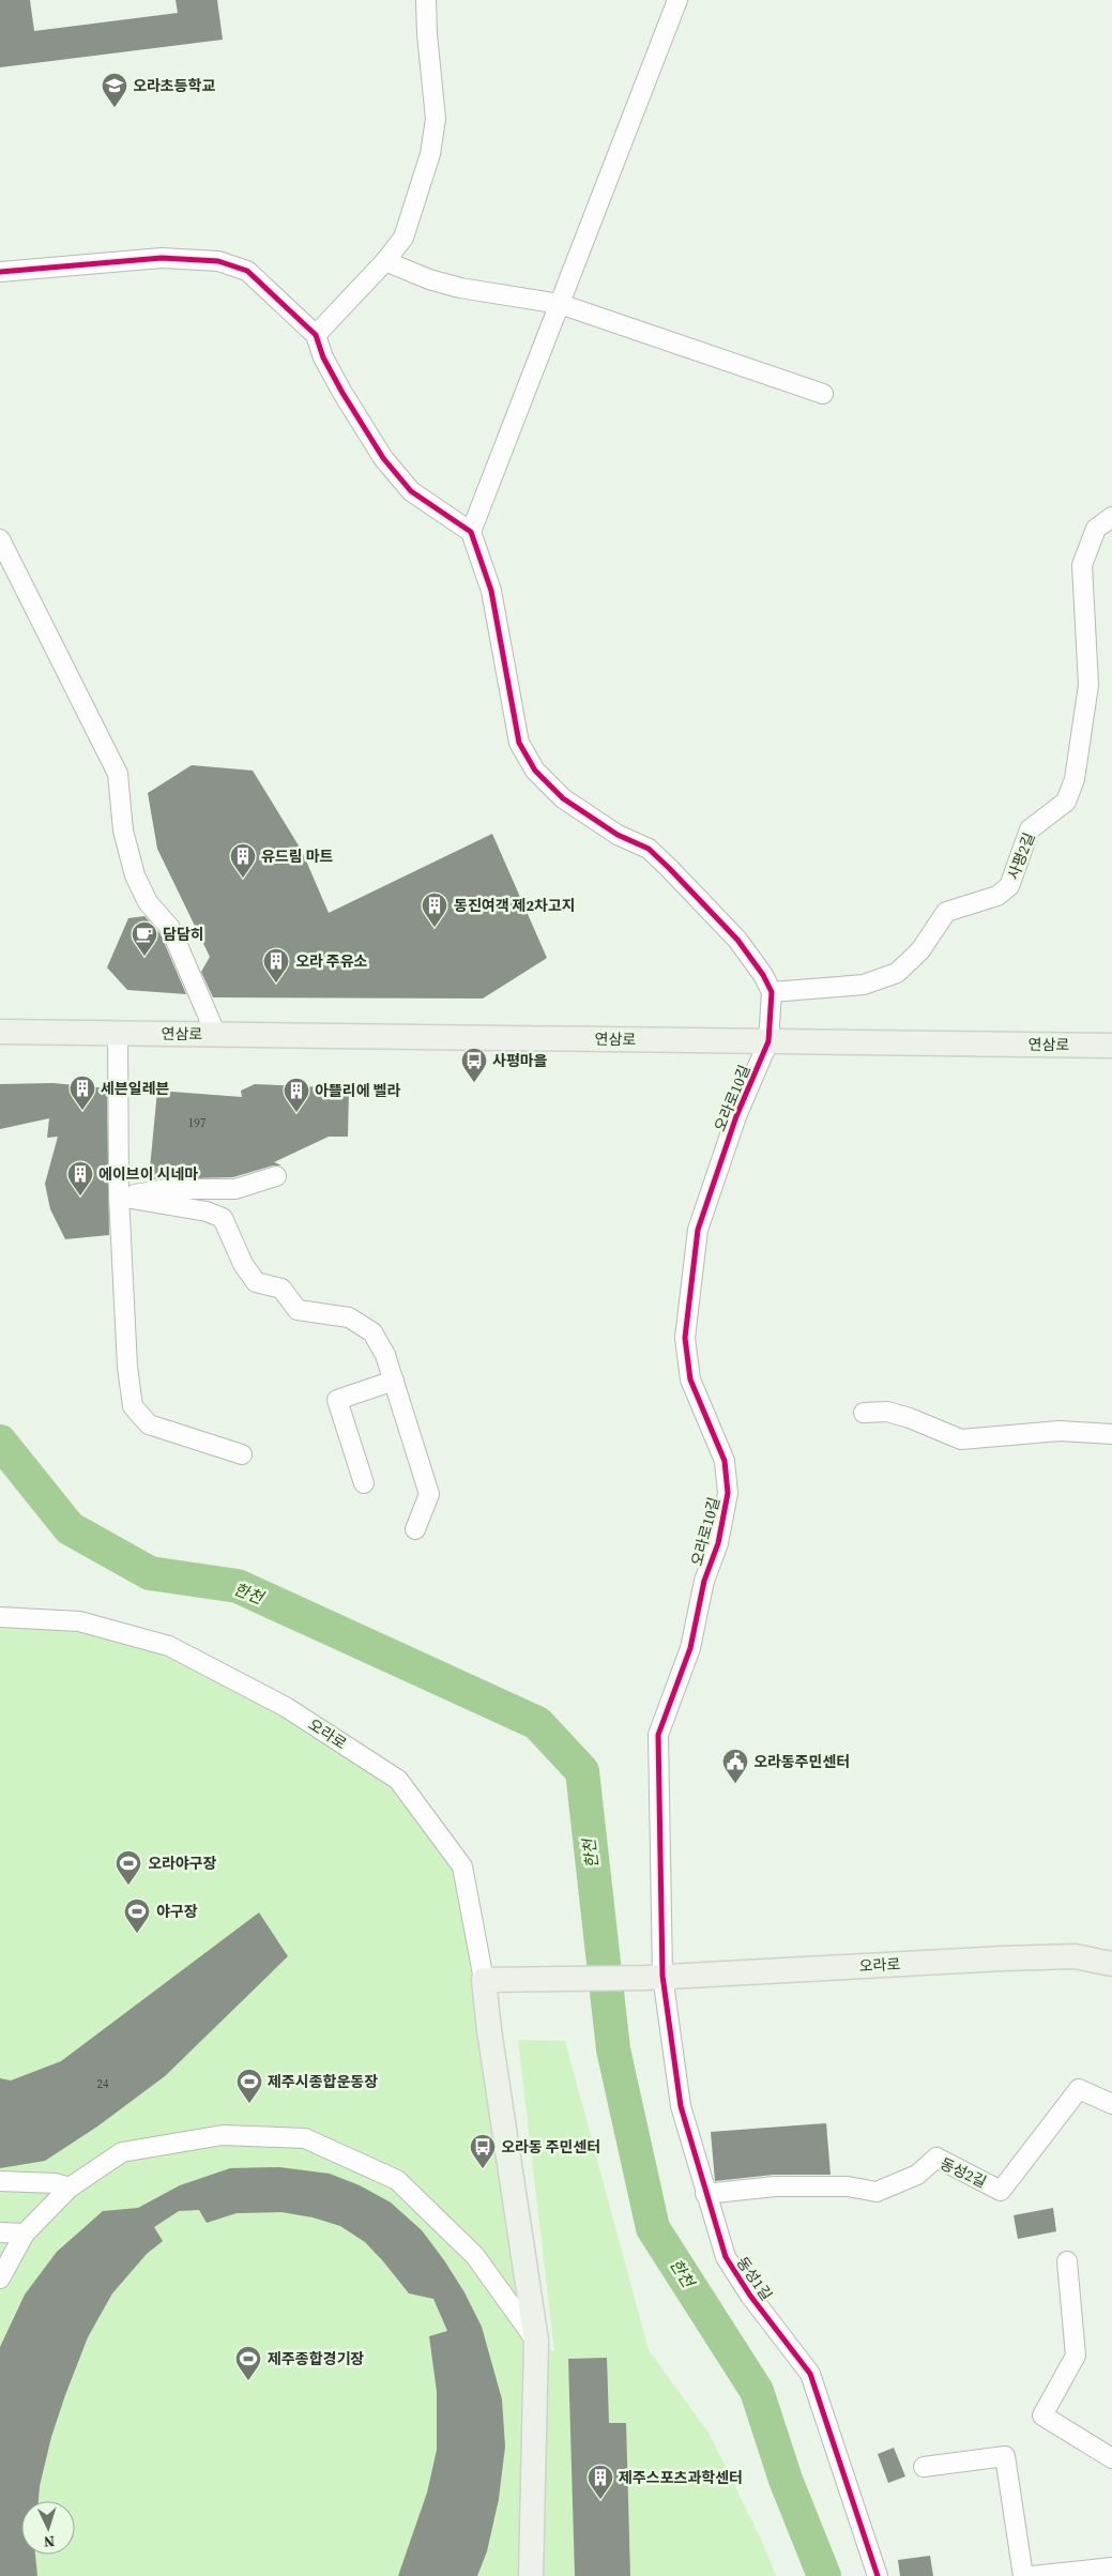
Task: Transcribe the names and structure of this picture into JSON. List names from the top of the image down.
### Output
{
  "streets": {
    "main road": ["연삼로", "오라로"],
    "street": [
      "사평2길",
      "오라로10길",
      "동성2길",
      "동성1길"
    ]
  },
  "crossings": [
    ["연삼로", "오라로10길"],
    ["오라로10길", "오라로"],
    ["오라로10길", "동성1길"],
    ["오라로", "동성1길"],
    ["동성2길", "동성1길"]
  ],
  "water": ["한천"],
  "places": {
    "school or university": ["오라초등학교"],
    "building": [
      "유드림 마트",
      "동진여객 제2차고지",
      "오라 주유소",
      "세븐일레븐",
      "아뜰리에 벨라",
      "에이브이 시네마",
      "제주스포츠과학센터"
    ],
    "cafe": ["담담히"],
    "bus stop": ["사평마을", "오라동 주민센터"],
    "public building": ["오라동주민센터"],
    "sports": [
      "오라야구장",
      "야구장",
      "제주시종합운동장",
      "제주종합경기장"
    ]
  },
  "house_numbers": ["197", "24"],
  "north": "bottom"
}
